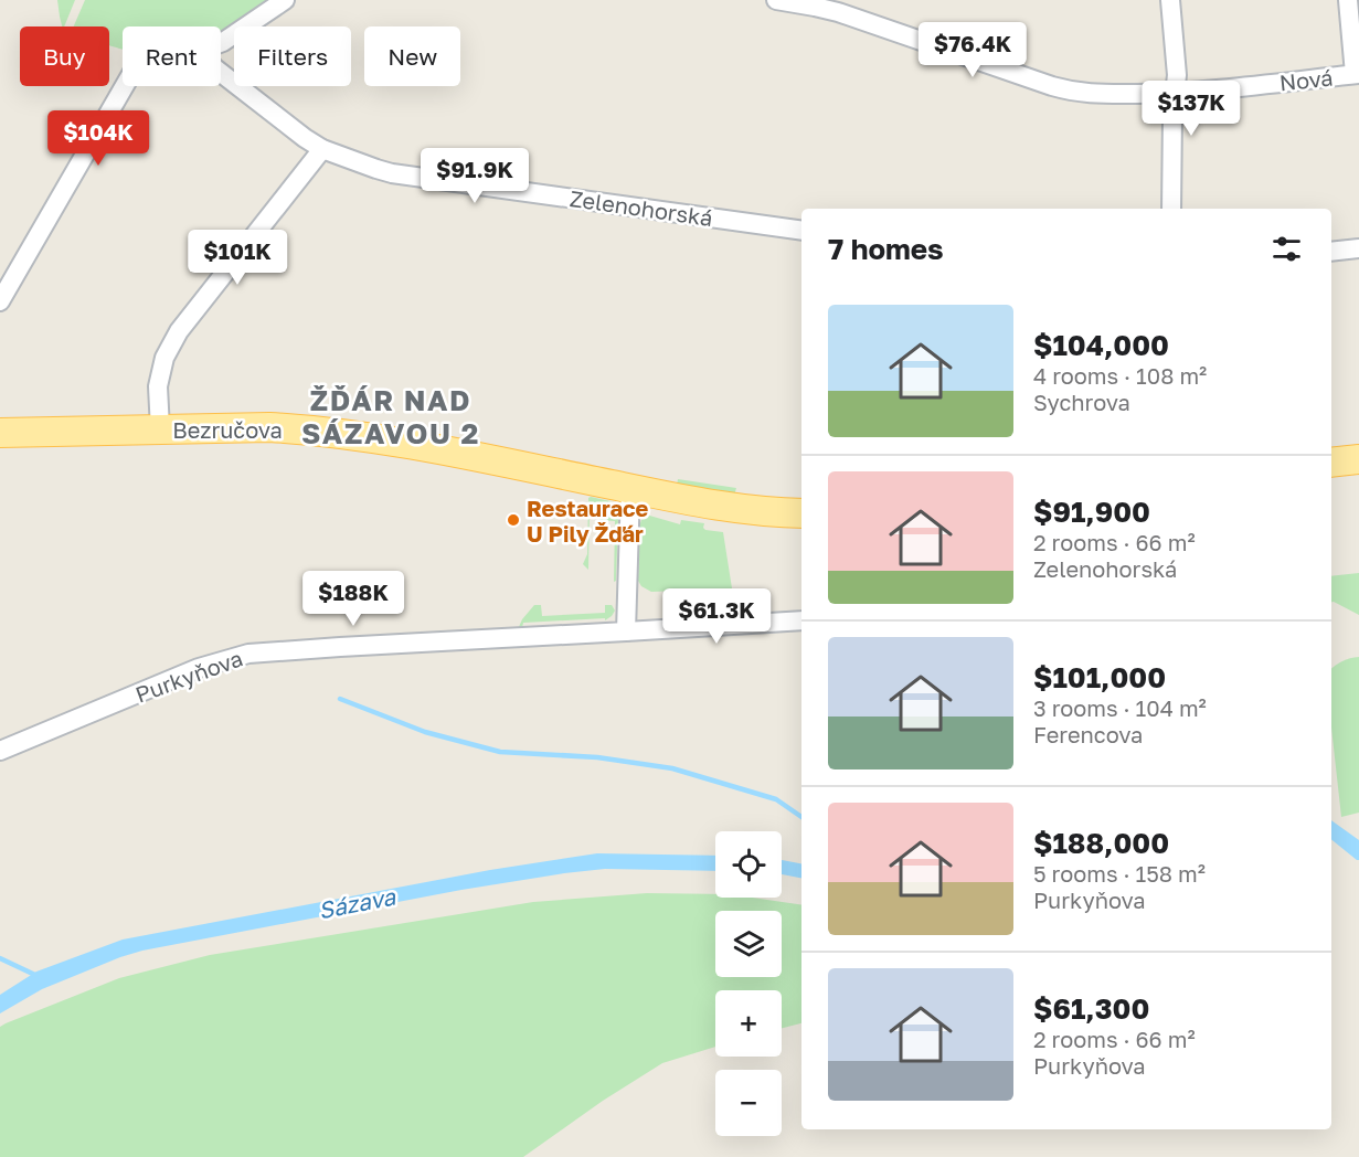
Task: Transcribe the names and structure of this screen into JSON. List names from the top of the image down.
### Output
{
  "streets": {
    "main road": ["Bezručova"],
    "street": ["Nová", "Zelenohorská", "Purkyňova"]
  },
  "districts": ["ŽĎÁR NAD SÁZAVOU 2"],
  "water": ["Sázava"],
  "places": ["Restaurace U Pily Žďár"],
  "page": {
    "price": [
      "$76.4K",
      "$137K",
      "$104K",
      "$91.9K",
      "$101K",
      "$188K",
      "$61.3K"
    ],
    "chip": [
      "Buy",
      "Rent",
      "Filters",
      "New"
    ],
    "heading": "7 homes",
    "list": [
      {
        "name": "$104,000",
        "note": "4 rooms · 108 m² · Sychrova"
      },
      {
        "name": "$91,900",
        "note": "2 rooms · 66 m² · Zelenohorská"
      },
      {
        "name": "$101,000",
        "note": "3 rooms · 104 m² · Ferencova"
      },
      {
        "name": "$188,000",
        "note": "5 rooms · 158 m² · Purkyňova"
      },
      {
        "name": "$61,300",
        "note": "2 rooms · 66 m² · Purkyňova"
      }
    ],
    "map_buttons": ["+", "−"]
  }
}
